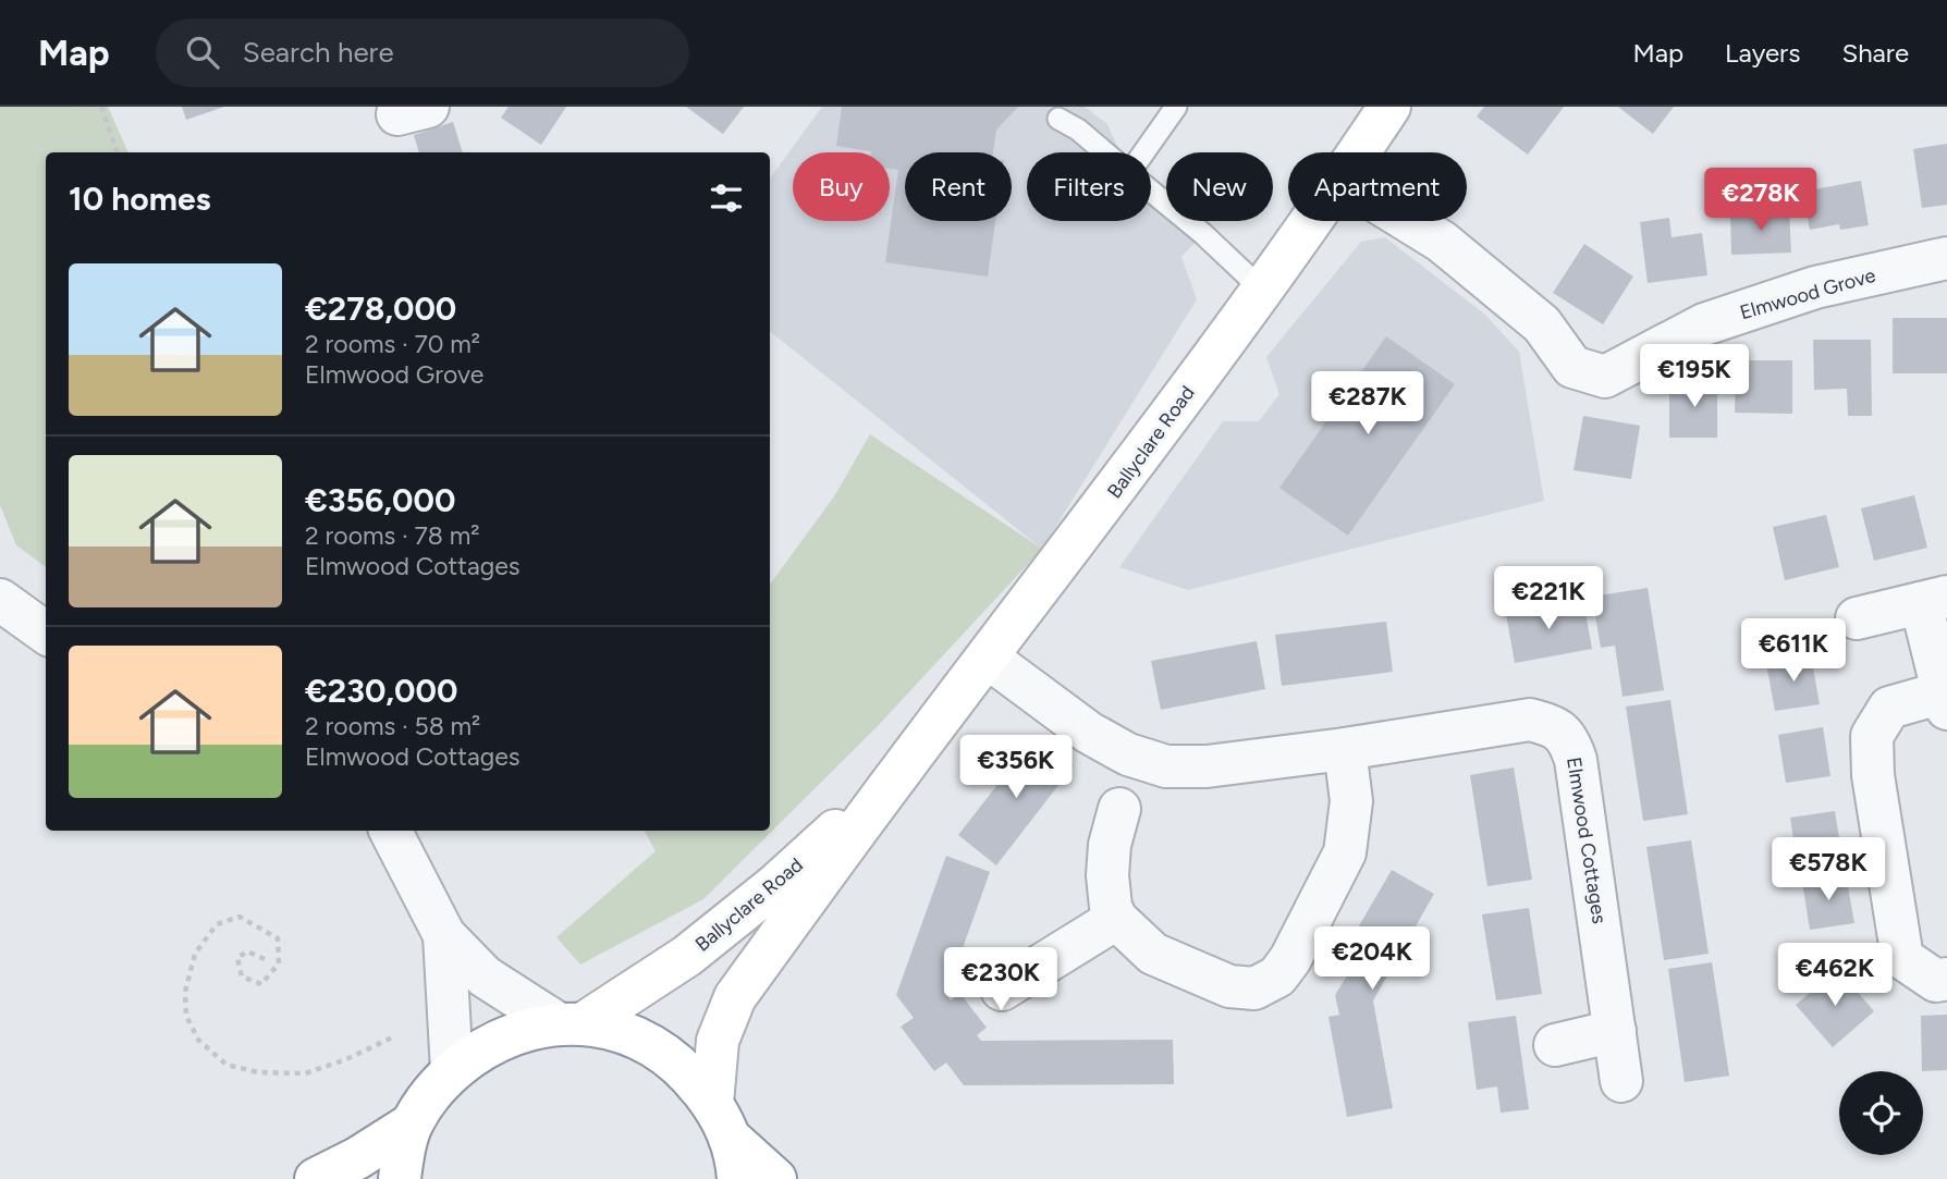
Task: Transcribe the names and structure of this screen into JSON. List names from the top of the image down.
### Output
{
  "streets": {
    "main road": ["Ballyclare Road"],
    "street": ["Elmwood Grove", "Elmwood Cottages"]
  },
  "crossings": [
    ["Ballyclare Road", "Elmwood Cottages"]
  ],
  "page": {
    "header": "Map",
    "search": "Search here",
    "nav": ["Map", "Layers", "Share"],
    "chip": [
      "Buy",
      "Rent",
      "Filters",
      "New",
      "Apartment"
    ],
    "heading": "10 homes",
    "price": [
      "€278K",
      "€195K",
      "€287K",
      "€221K",
      "€611K",
      "€356K",
      "€578K",
      "€204K",
      "€462K",
      "€230K"
    ],
    "list": [
      {
        "name": "€278,000",
        "note": "2 rooms · 70 m² · Elmwood Grove"
      },
      {
        "name": "€356,000",
        "note": "2 rooms · 78 m² · Elmwood Cottages"
      },
      {
        "name": "€230,000",
        "note": "2 rooms · 58 m² · Elmwood Cottages"
      }
    ]
  }
}
